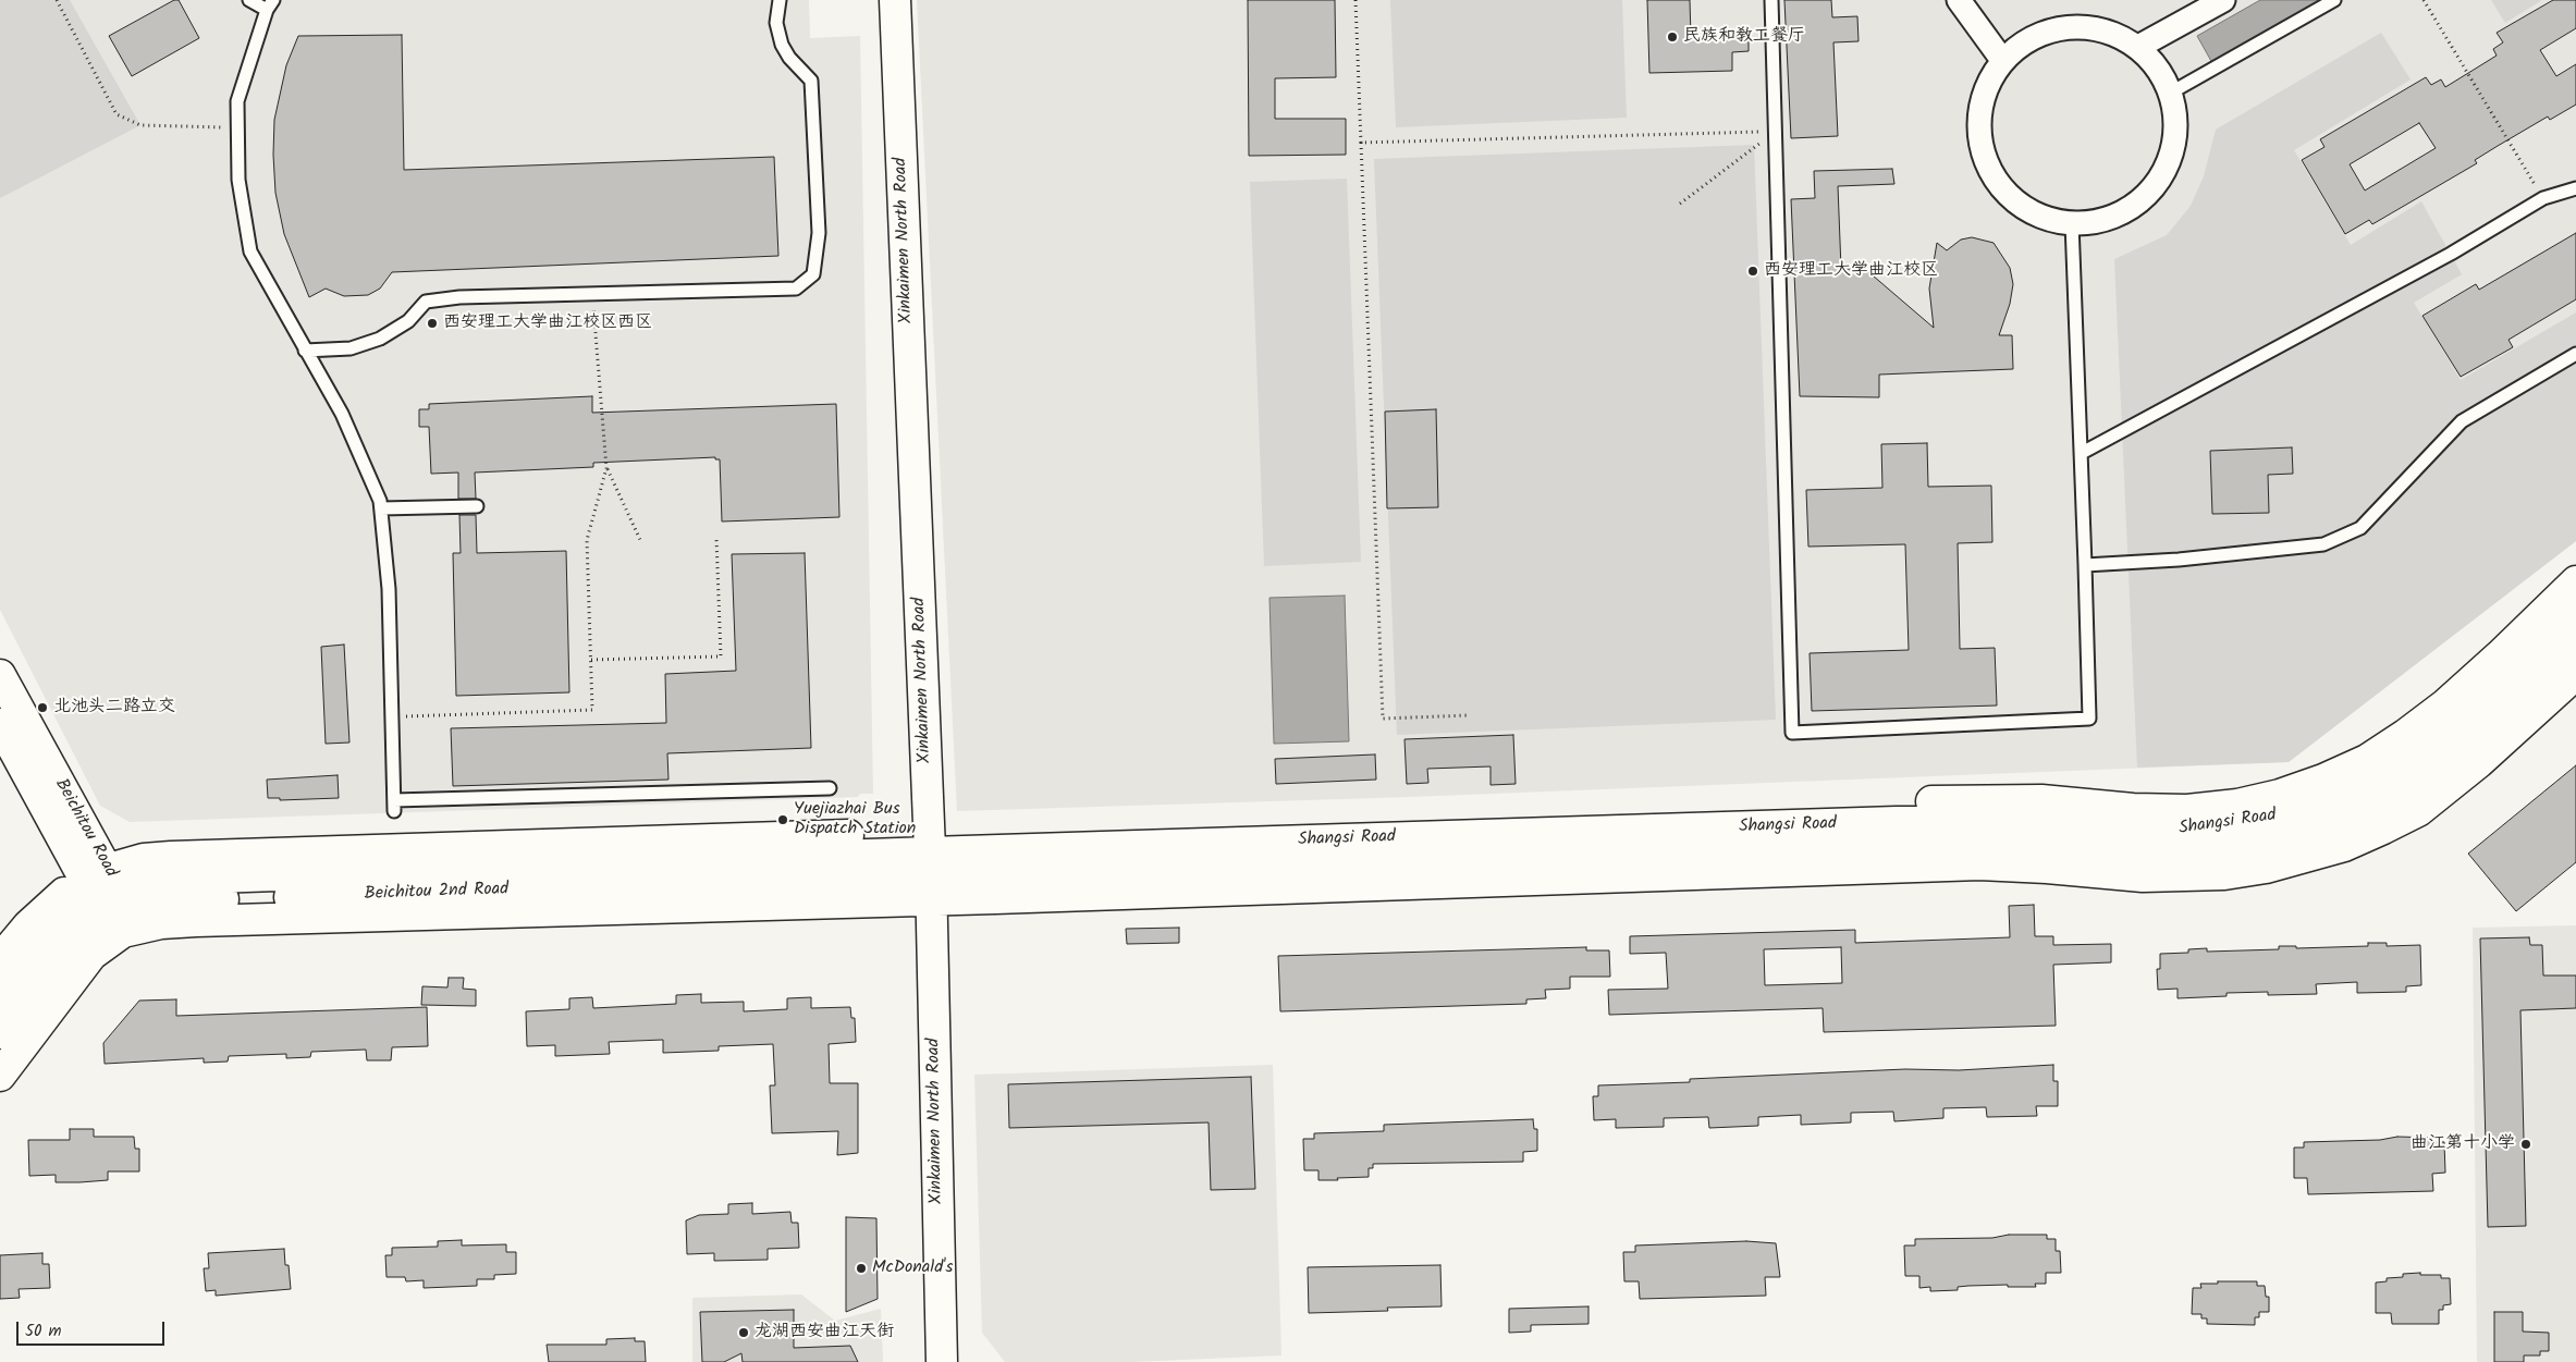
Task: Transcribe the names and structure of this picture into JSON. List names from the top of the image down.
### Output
{
  "streets": {
    "street": [
      "Xinkaimen North Road",
      "Shangsi Road",
      "Beichitou Road",
      "Beichitou 2nd Road"
    ]
  },
  "crossings": [
    ["Xinkaimen North Road", "Shangsi Road"],
    ["Xinkaimen North Road", "Beichitou 2nd Road"],
    ["Shangsi Road", "Beichitou 2nd Road"],
    ["Beichitou Road", "Beichitou 2nd Road"]
  ],
  "places": [
    "民族和教工餐厅",
    "西安理工大学曲江校区",
    "西安理工大学曲江校区西区",
    "北池头二路立交",
    "Yuejiazhai Bus Dispatch Station",
    "曲江第十小学",
    "McDonald's",
    "龙湖西安曲江天街"
  ],
  "scale_bar": "50 m"
}
